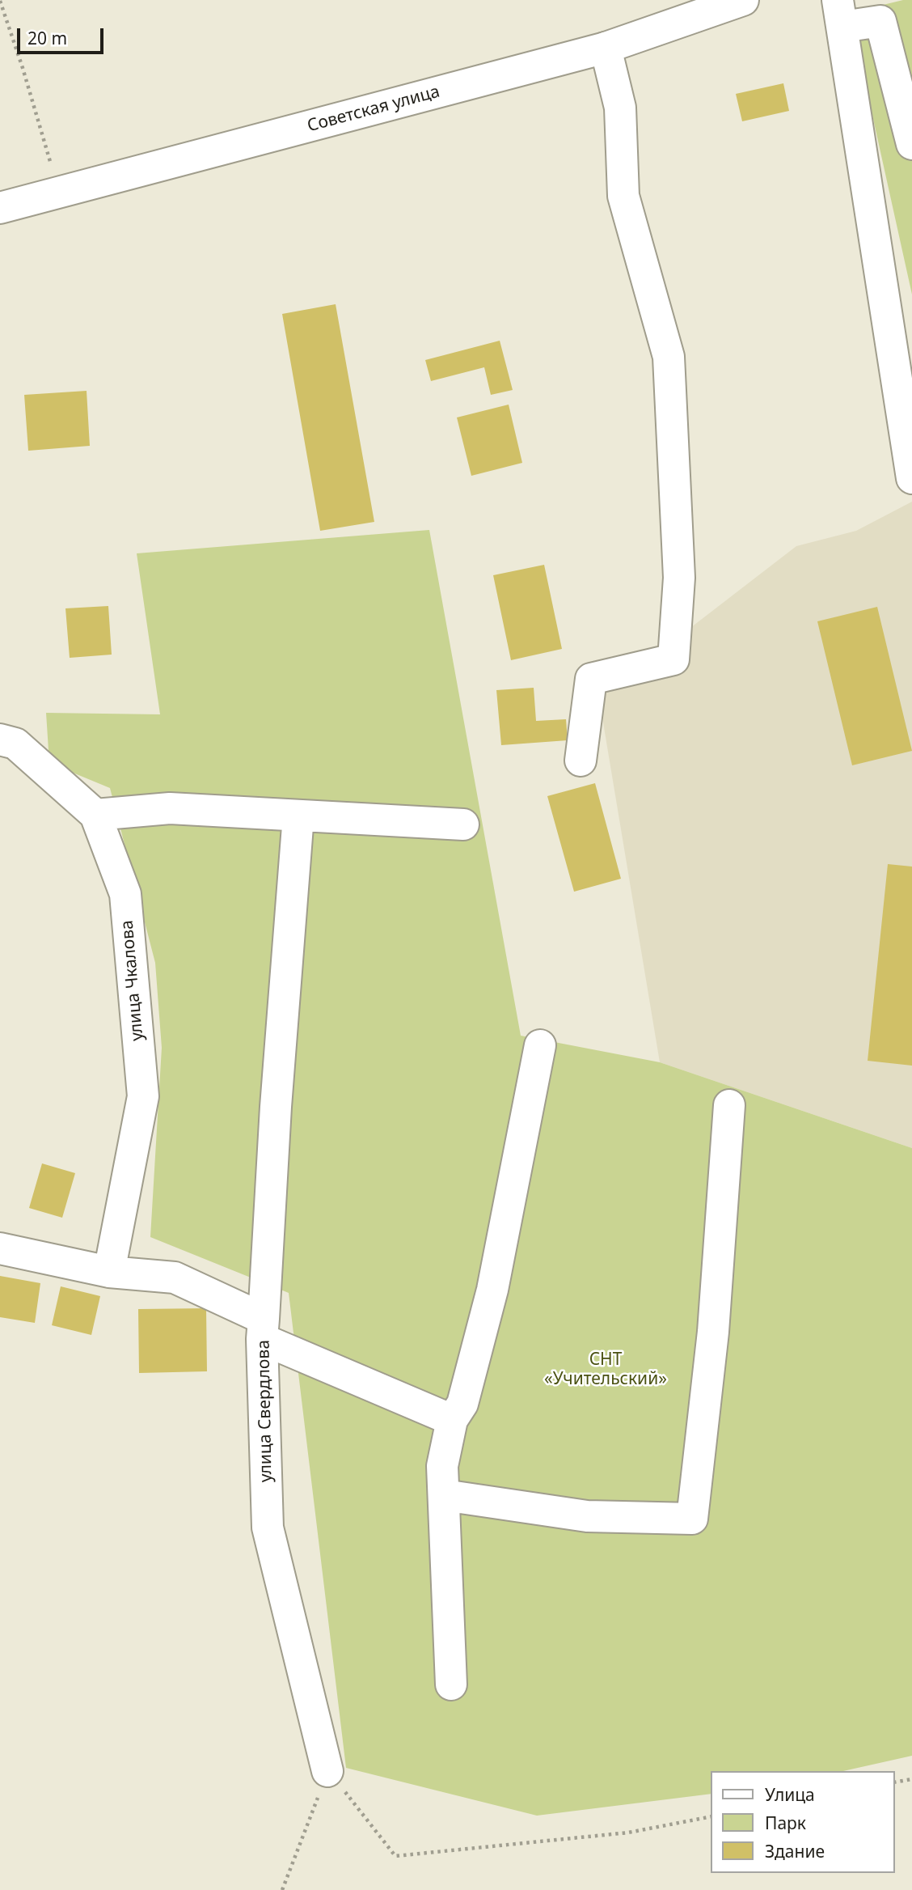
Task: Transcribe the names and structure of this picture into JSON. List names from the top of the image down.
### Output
{
  "streets": {
    "street": ["Советская улица", "улица Чкалова", "улица Свердлова"]
  },
  "crossings": [
    ["улица Чкалова", "улица Свердлова"]
  ],
  "parks": ["СНТ «Учительский»"],
  "legend": ["Улица", "Парк", "Здание"],
  "scale_bar": "20 m"
}
